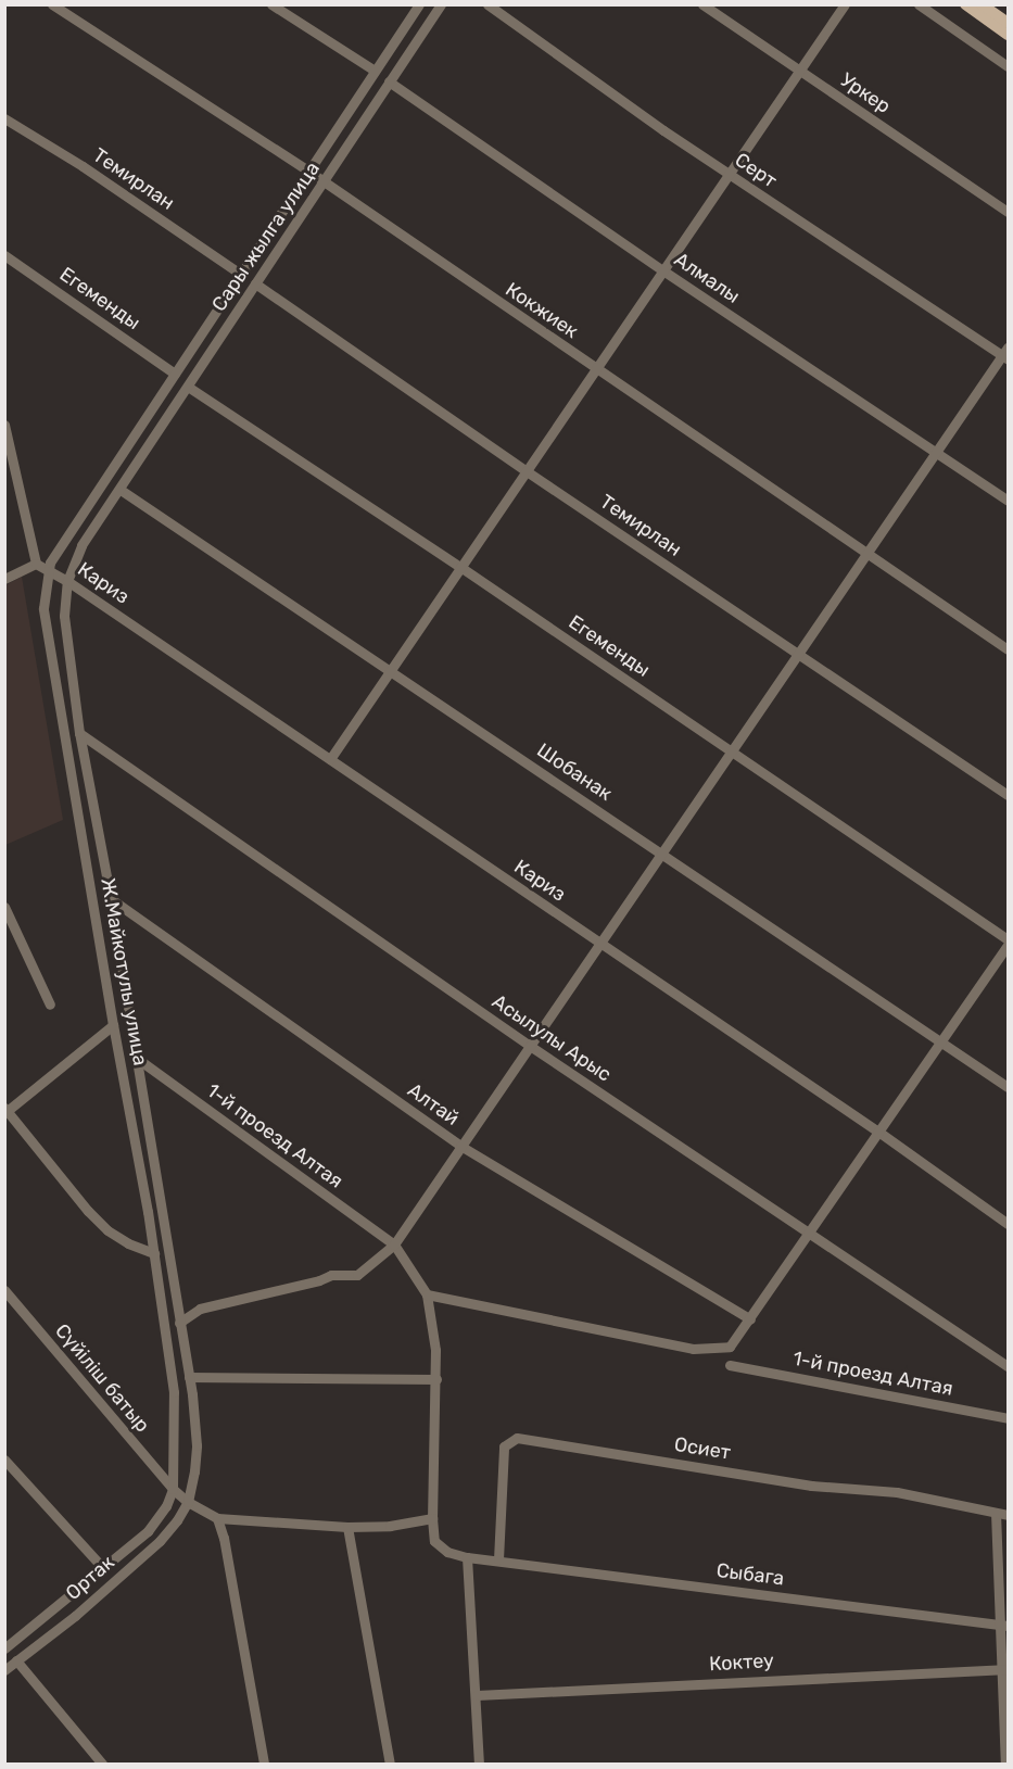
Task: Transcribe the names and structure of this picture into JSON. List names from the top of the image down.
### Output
{
  "streets": {
    "street": [
      "Уркер",
      "Серт",
      "Темирлан",
      "Сары жылга улица",
      "Алмалы",
      "Егеменды",
      "Кокжиек",
      "Кариз",
      "Шобанак",
      "Ж.Майкотулы улица",
      "Асылулы Арыс",
      "Алтай",
      "1-й проезд Алтая",
      "Сүйіліш батыр",
      "Осиет",
      "Сыбага",
      "Ортак",
      "Коктеу"
    ]
  },
  "crossings": [
    ["Темирлан", "Сары жылга улица"],
    ["Сары жылга улица", "Алмалы"],
    ["Сары жылга улица", "Егеменды"],
    ["Сары жылга улица", "Кокжиек"],
    ["Сары жылга улица", "Шобанак"],
    ["Сары жылга улица", "Ж.Майкотулы улица"],
    ["Кариз", "Ж.Майкотулы улица"],
    ["Шобанак", "Ж.Майкотулы улица"],
    ["Ж.Майкотулы улица", "Асылулы Арыс"],
    ["Ж.Майкотулы улица", "Алтай"],
    ["Ж.Майкотулы улица", "1-й проезд Алтая"],
    ["Ж.Майкотулы улица", "Сүйіліш батыр"],
    ["Ж.Майкотулы улица", "Ортак"],
    ["Сүйіліш батыр", "Ортак"],
    ["Осиет", "Сыбага"]
  ]
}
